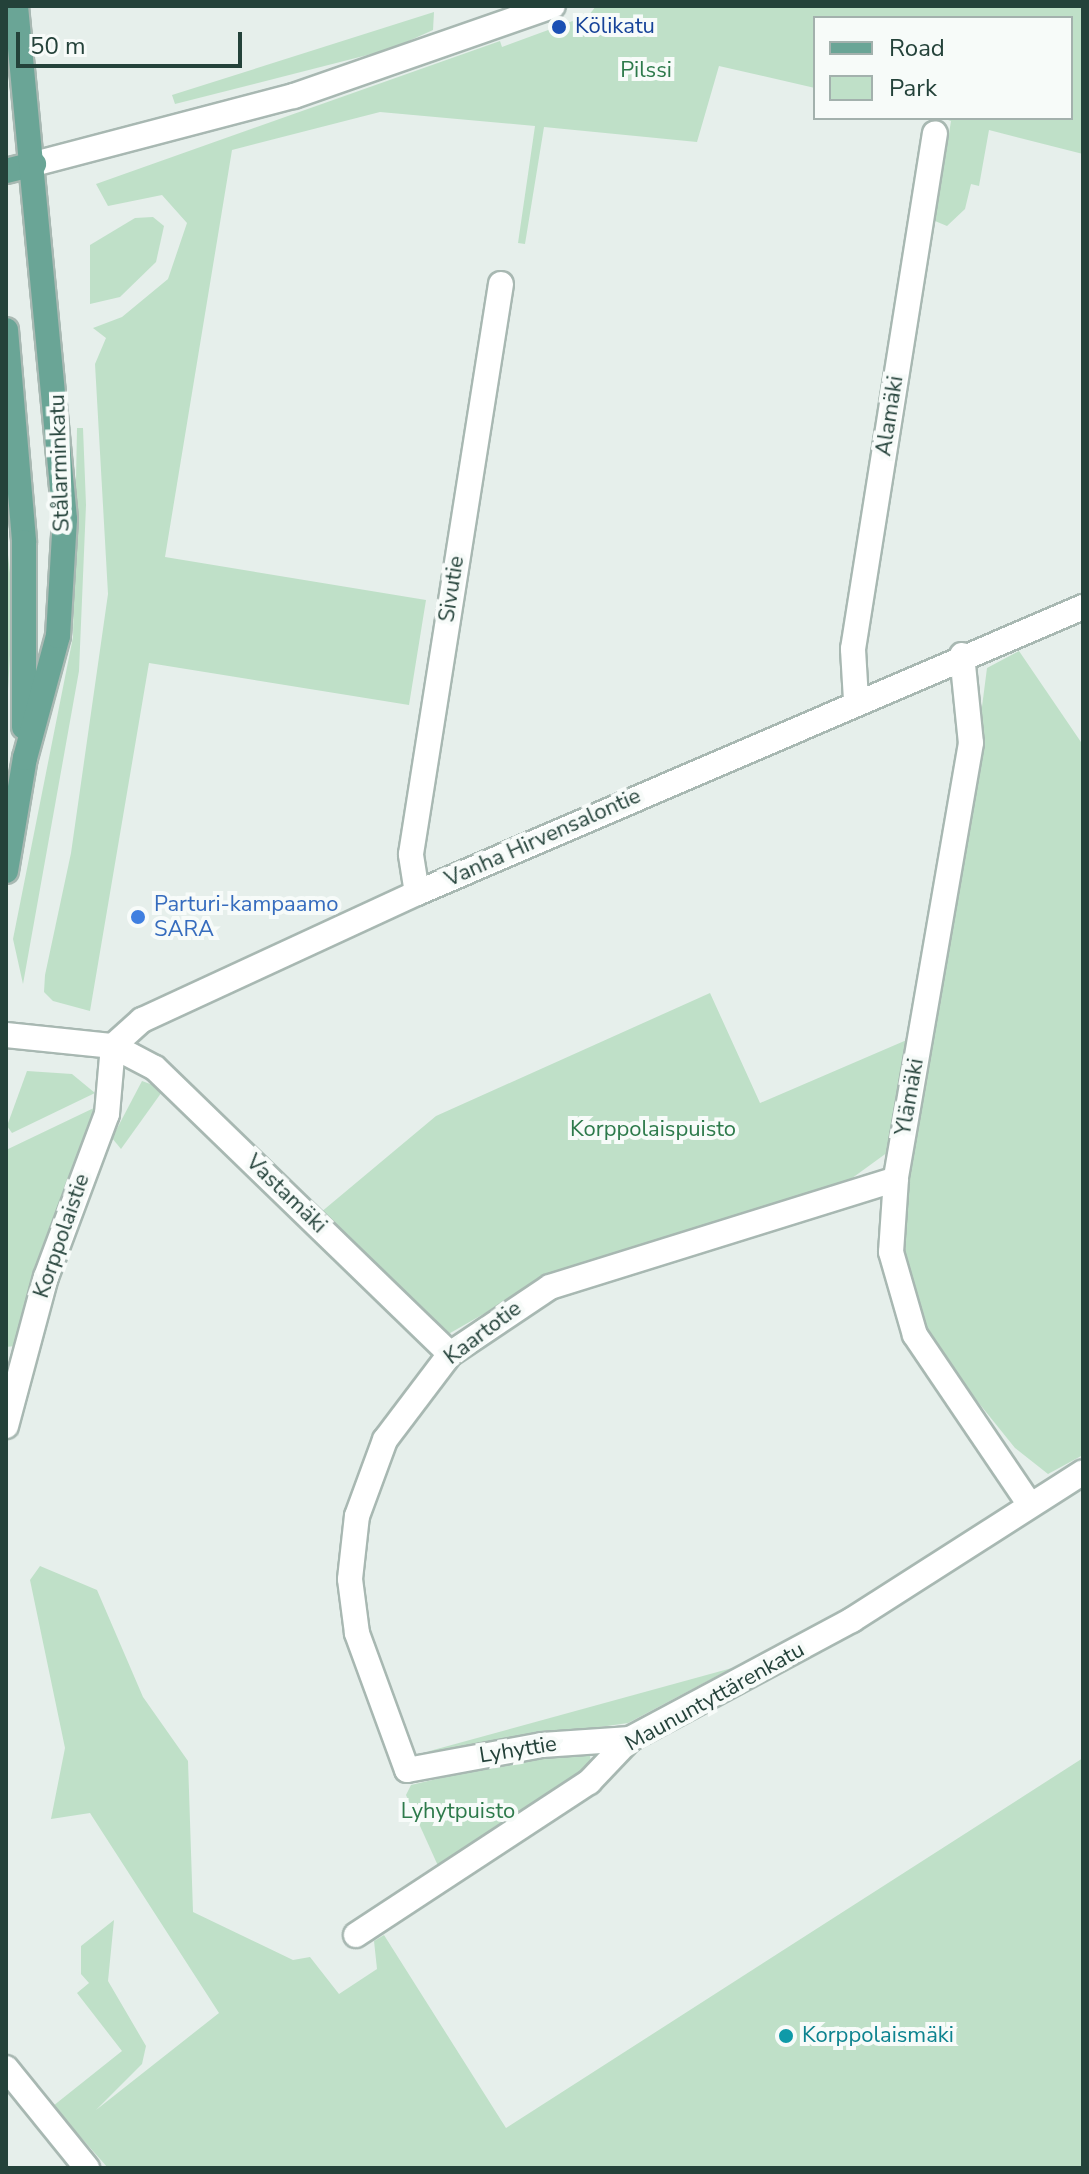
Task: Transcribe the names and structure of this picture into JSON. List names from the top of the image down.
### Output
{
  "streets": {
    "main road": ["Stålarminkatu"],
    "street": [
      "Alamäki",
      "Sivutie",
      "Vanha Hirvensalontie",
      "Ylämäki",
      "Vastamäki",
      "Korppolaistie",
      "Kaartotie",
      "Maununtyttärenkatu",
      "Lyhyttie"
    ]
  },
  "crossings": [
    ["Alamäki", "Vanha Hirvensalontie"],
    ["Sivutie", "Vanha Hirvensalontie"],
    ["Vanha Hirvensalontie", "Ylämäki"],
    ["Vanha Hirvensalontie", "Vastamäki"],
    ["Vanha Hirvensalontie", "Korppolaistie"],
    ["Ylämäki", "Kaartotie"],
    ["Ylämäki", "Maununtyttärenkatu"],
    ["Vastamäki", "Korppolaistie"],
    ["Vastamäki", "Kaartotie"],
    ["Kaartotie", "Lyhyttie"],
    ["Maununtyttärenkatu", "Lyhyttie"]
  ],
  "parks": ["Pilssi", "Korppolaispuisto", "Lyhytpuisto"],
  "places": ["Kölikatu", "Parturi-kampaamo SARA", "Korppolaismäki"],
  "legend": ["Road", "Park"],
  "scale_bar": "50 m"
}
